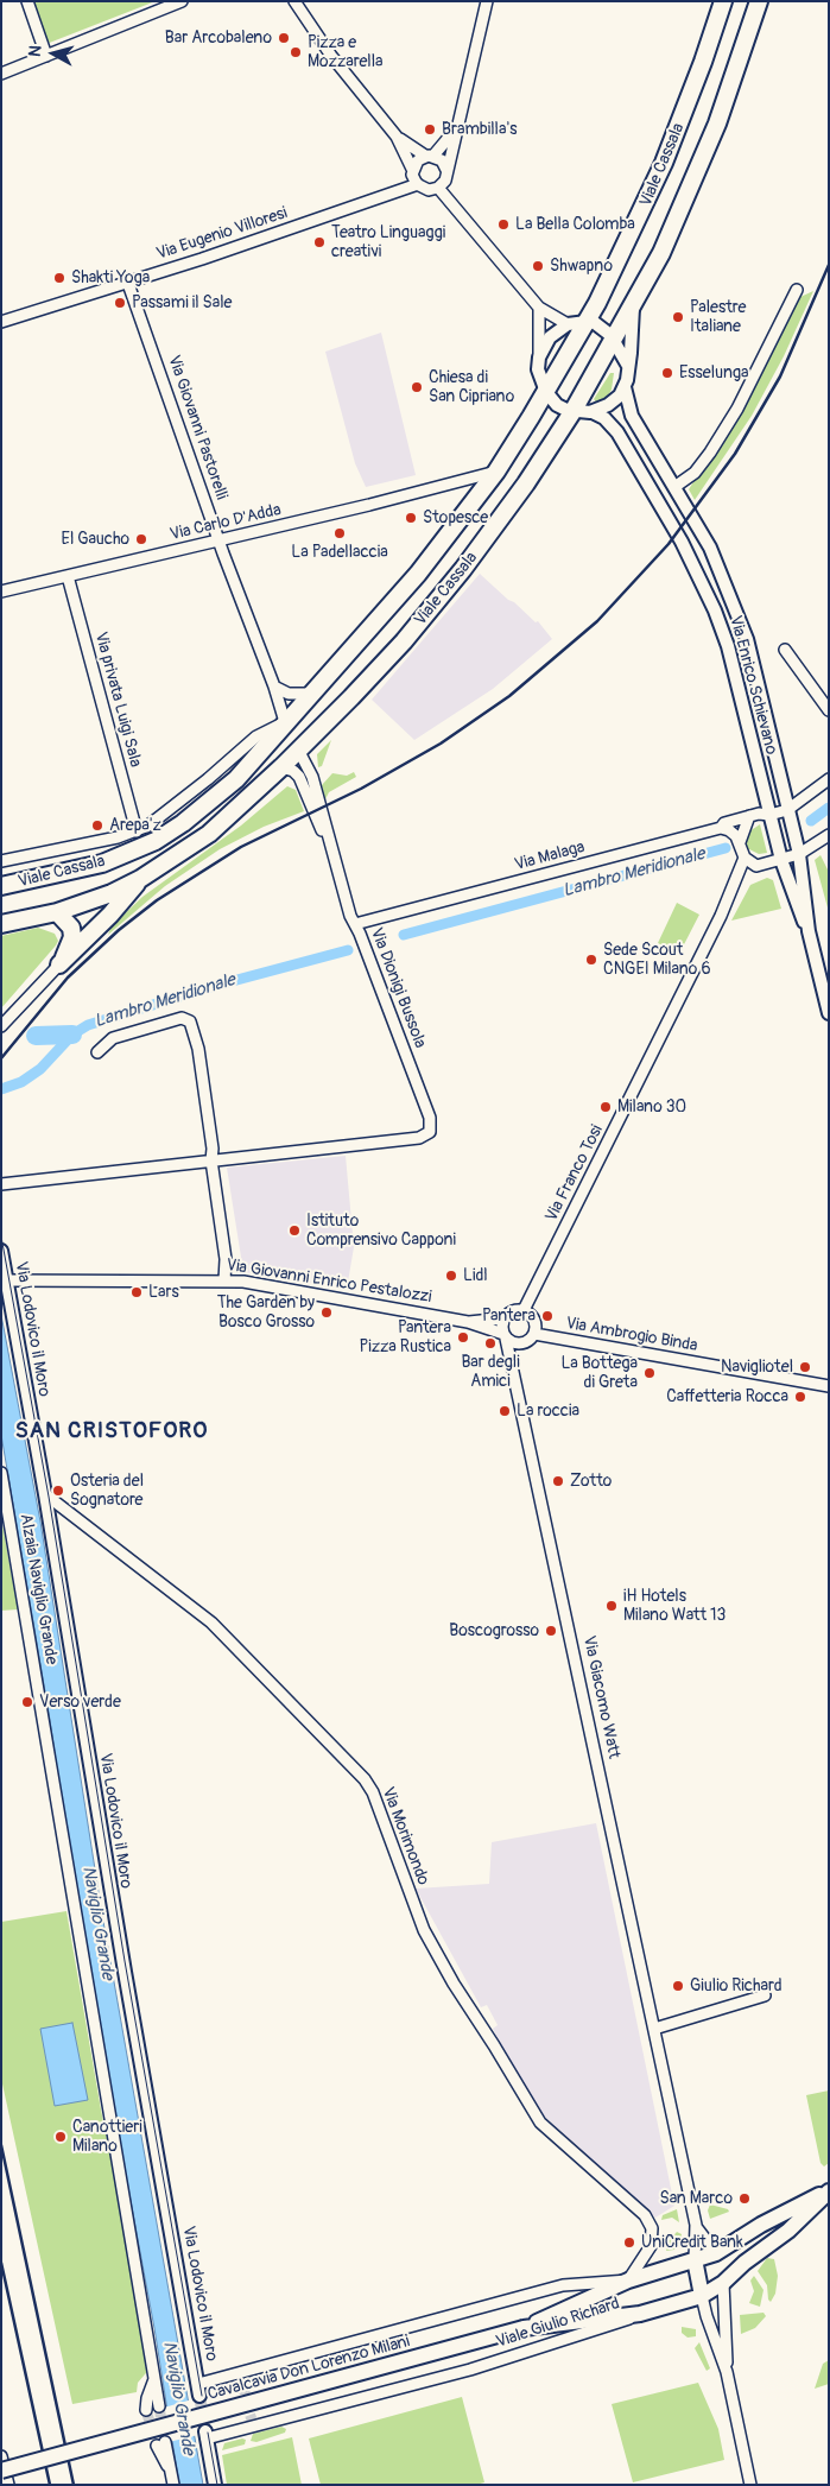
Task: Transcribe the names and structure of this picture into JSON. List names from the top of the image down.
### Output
{
  "streets": {
    "main road": ["Viale Cassala", "Viale Giulio Richard", "Cavalcavia Don Lorenzo Milani"],
    "street": [
      "Via Eugenio Villoresi",
      "Via Giovanni Pastorelli",
      "Via Carlo D'Adda",
      "Via Enrico Schievano",
      "Via privata Luigi Sala",
      "Via Malaga",
      "Via Dionigi Bussola",
      "Via Franco Tosi",
      "Via Giovanni Enrico Pestalozzi",
      "Via Lodovico il Moro",
      "Via Ambrogio Binda",
      "Alzaia Naviglio Grande",
      "Via Giacomo Watt",
      "Via Morimondo"
    ]
  },
  "crossings": [
    ["Viale Cassala", "Via Giovanni Pastorelli"],
    ["Viale Cassala", "Via Carlo D'Adda"],
    ["Viale Cassala", "Via Enrico Schievano"],
    ["Viale Cassala", "Via privata Luigi Sala"],
    ["Viale Cassala", "Via Dionigi Bussola"],
    ["Via Eugenio Villoresi", "Via Giovanni Pastorelli"],
    ["Via Giovanni Pastorelli", "Via Carlo D'Adda"],
    ["Via Carlo D'Adda", "Via privata Luigi Sala"],
    ["Via Enrico Schievano", "Via Malaga"],
    ["Via Malaga", "Via Dionigi Bussola"],
    ["Via Franco Tosi", "Via Giovanni Enrico Pestalozzi"],
    ["Via Franco Tosi", "Via Ambrogio Binda"],
    ["Via Franco Tosi", "Via Giacomo Watt"],
    ["Via Giovanni Enrico Pestalozzi", "Via Lodovico il Moro"],
    ["Via Giovanni Enrico Pestalozzi", "Via Ambrogio Binda"],
    ["Via Giovanni Enrico Pestalozzi", "Via Giacomo Watt"],
    ["Via Lodovico il Moro", "Via Morimondo"],
    ["Via Lodovico il Moro", "Viale Giulio Richard"],
    ["Via Ambrogio Binda", "Via Giacomo Watt"],
    ["Via Morimondo", "Viale Giulio Richard"],
    ["Viale Giulio Richard", "Cavalcavia Don Lorenzo Milani"]
  ],
  "districts": ["SAN CRISTOFORO"],
  "water": ["Lambro Meridionale", "Naviglio Grande"],
  "places": [
    "Bar Arcobaleno",
    "Pizza e Mozzarella",
    "Brambilla's",
    "La Bella Colomba",
    "Teatro Linguaggi creativi",
    "Shwapno",
    "Shakti Yoga",
    "Passami il Sale",
    "Palestre Italiane",
    "Esselunga",
    "Chiesa di San Cipriano",
    "Stopesce",
    "La Padellaccia",
    "El Gaucho",
    "Arepa'z",
    "Sede Scout CNGEI Milano 6",
    "Milano 30",
    "Istituto Comprensivo Capponi",
    "Lidl",
    "Lars",
    "The Garden by Bosco Grosso",
    "Pantera",
    "Pantera Pizza Rustica",
    "Bar degli Amici",
    "Navigliotel",
    "La Bottega di Greta",
    "Caffetteria Rocca",
    "La roccia",
    "Zotto",
    "Osteria del Sognatore",
    "iH Hotels Milano Watt 13",
    "Boscogrosso",
    "Verso verde",
    "Giulio Richard",
    "Canottieri Milano",
    "San Marco",
    "UniCredit Bank"
  ],
  "north": "left"
}
